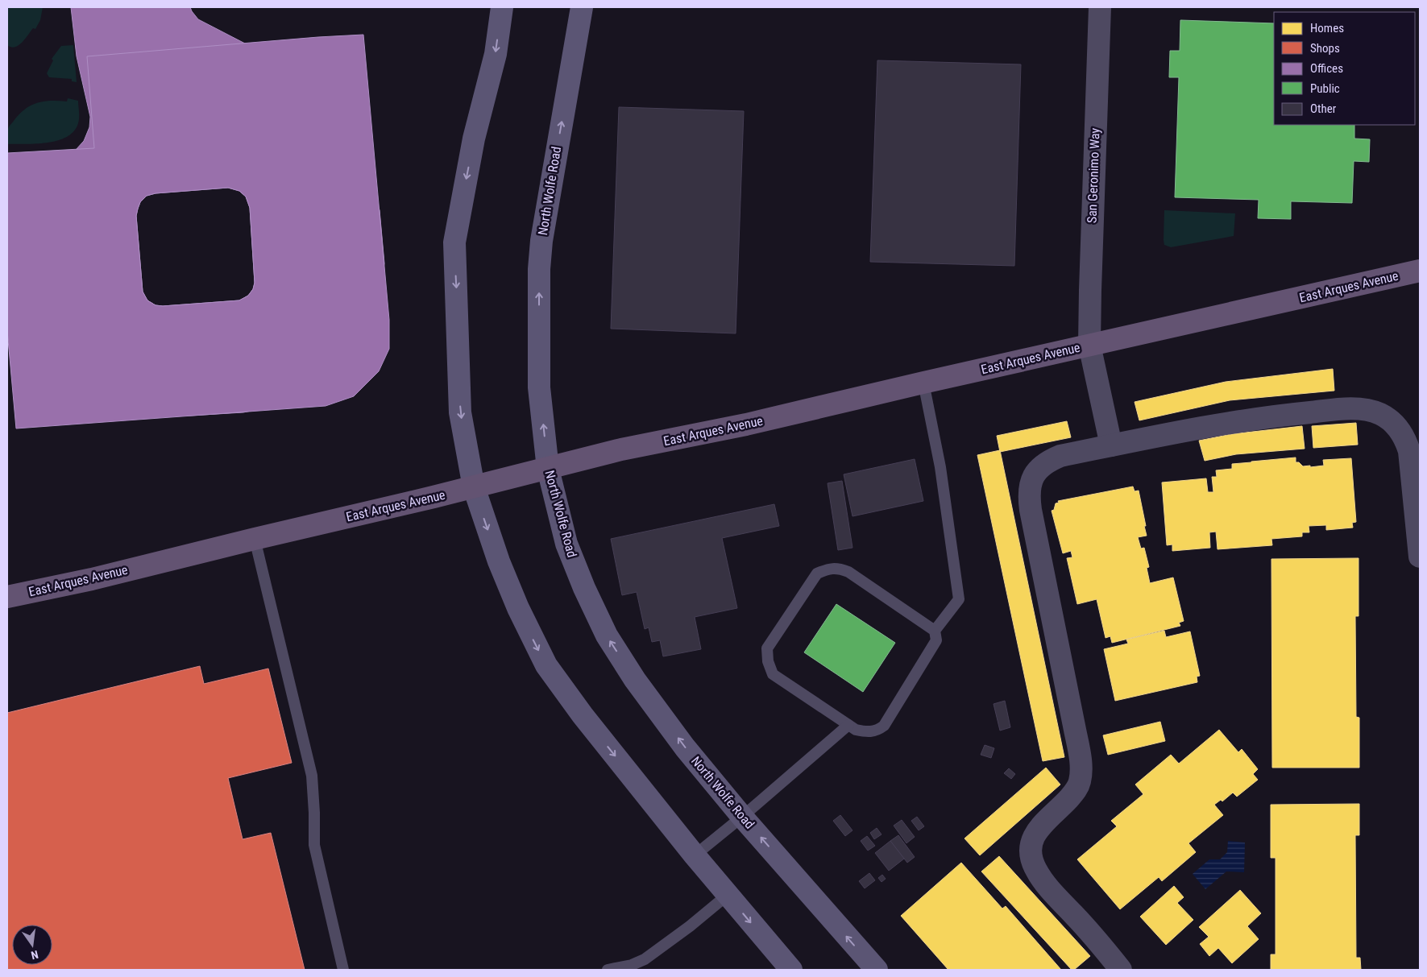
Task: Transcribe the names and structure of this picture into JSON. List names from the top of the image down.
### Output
{
  "streets": {
    "main road": ["North Wolfe Road", "East Arques Avenue"],
    "street": ["San Geronimo Way"]
  },
  "crossings": [
    ["San Geronimo Way", "East Arques Avenue"],
    ["North Wolfe Road", "East Arques Avenue"]
  ],
  "legend": [
    "Homes",
    "Shops",
    "Offices",
    "Public",
    "Other"
  ],
  "north": "bottom"
}
